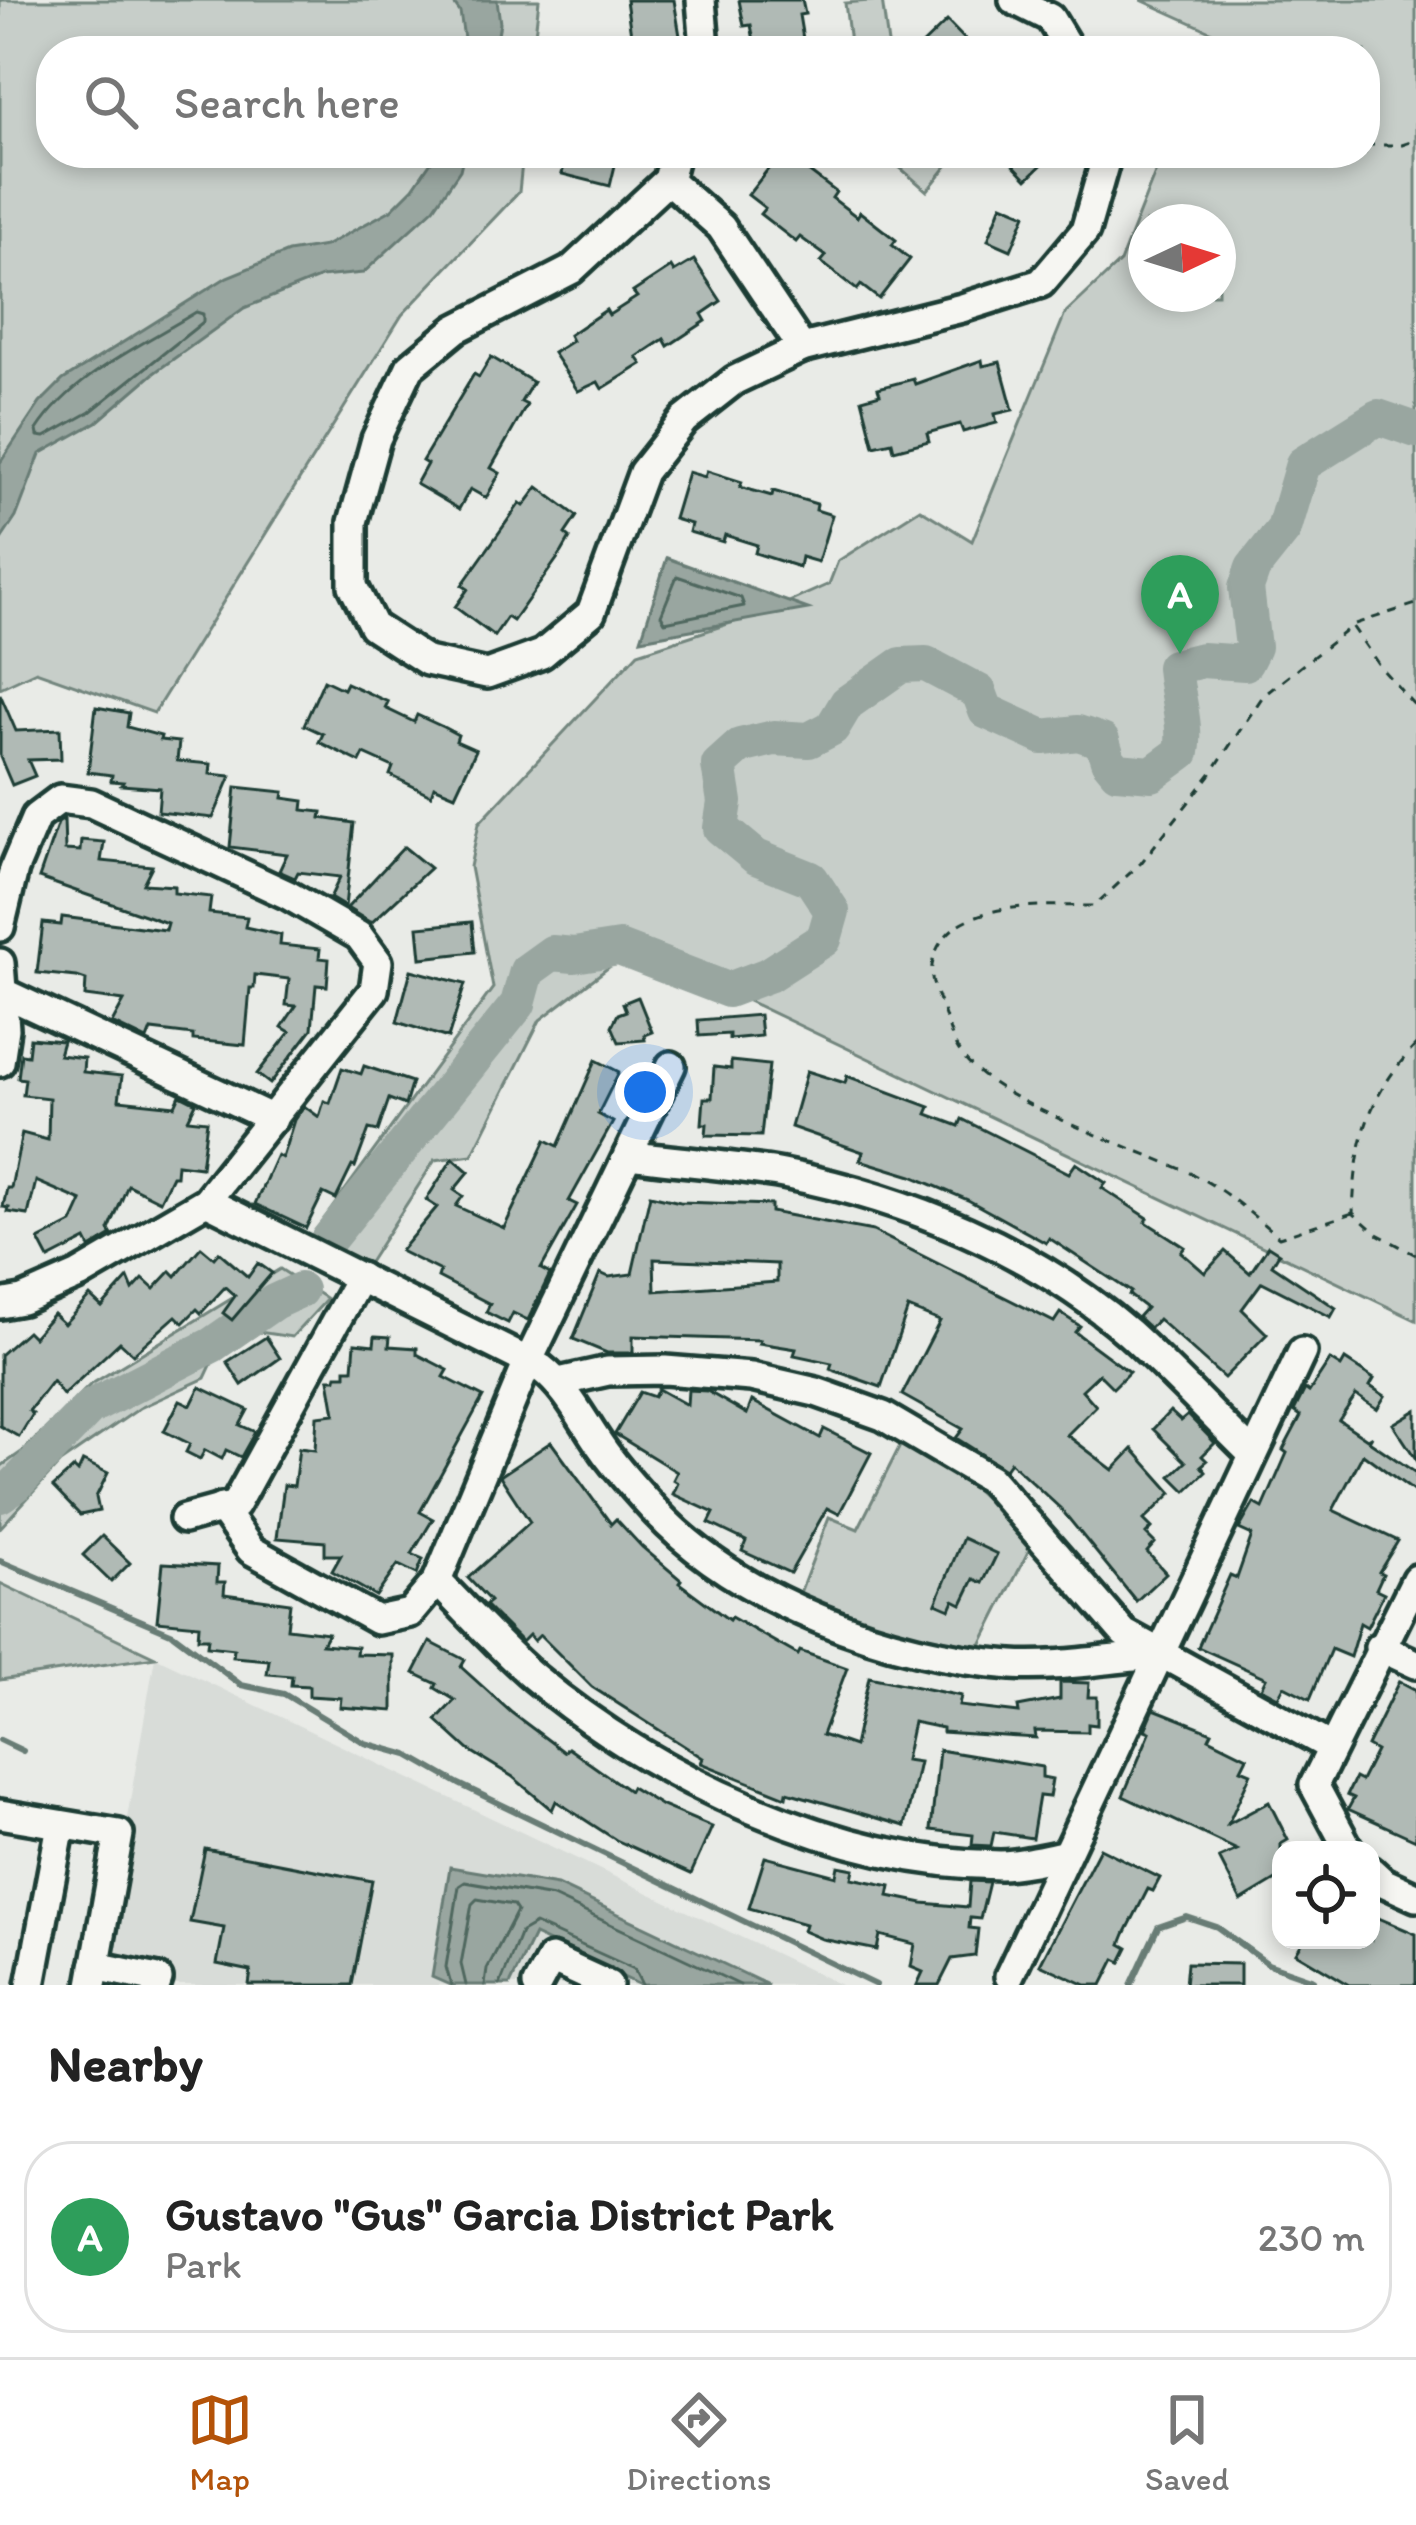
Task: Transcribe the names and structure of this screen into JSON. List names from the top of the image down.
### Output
{
  "north": "right",
  "page": {
    "search": "Search here",
    "pins": "A",
    "heading": "Nearby",
    "list": [
      {
        "mark": "A",
        "name": "Gustavo \"Gus\" Garcia District Park",
        "note": "Park",
        "value": "230 m"
      }
    ],
    "nav": ["Map", "Directions", "Saved"]
  }
}
